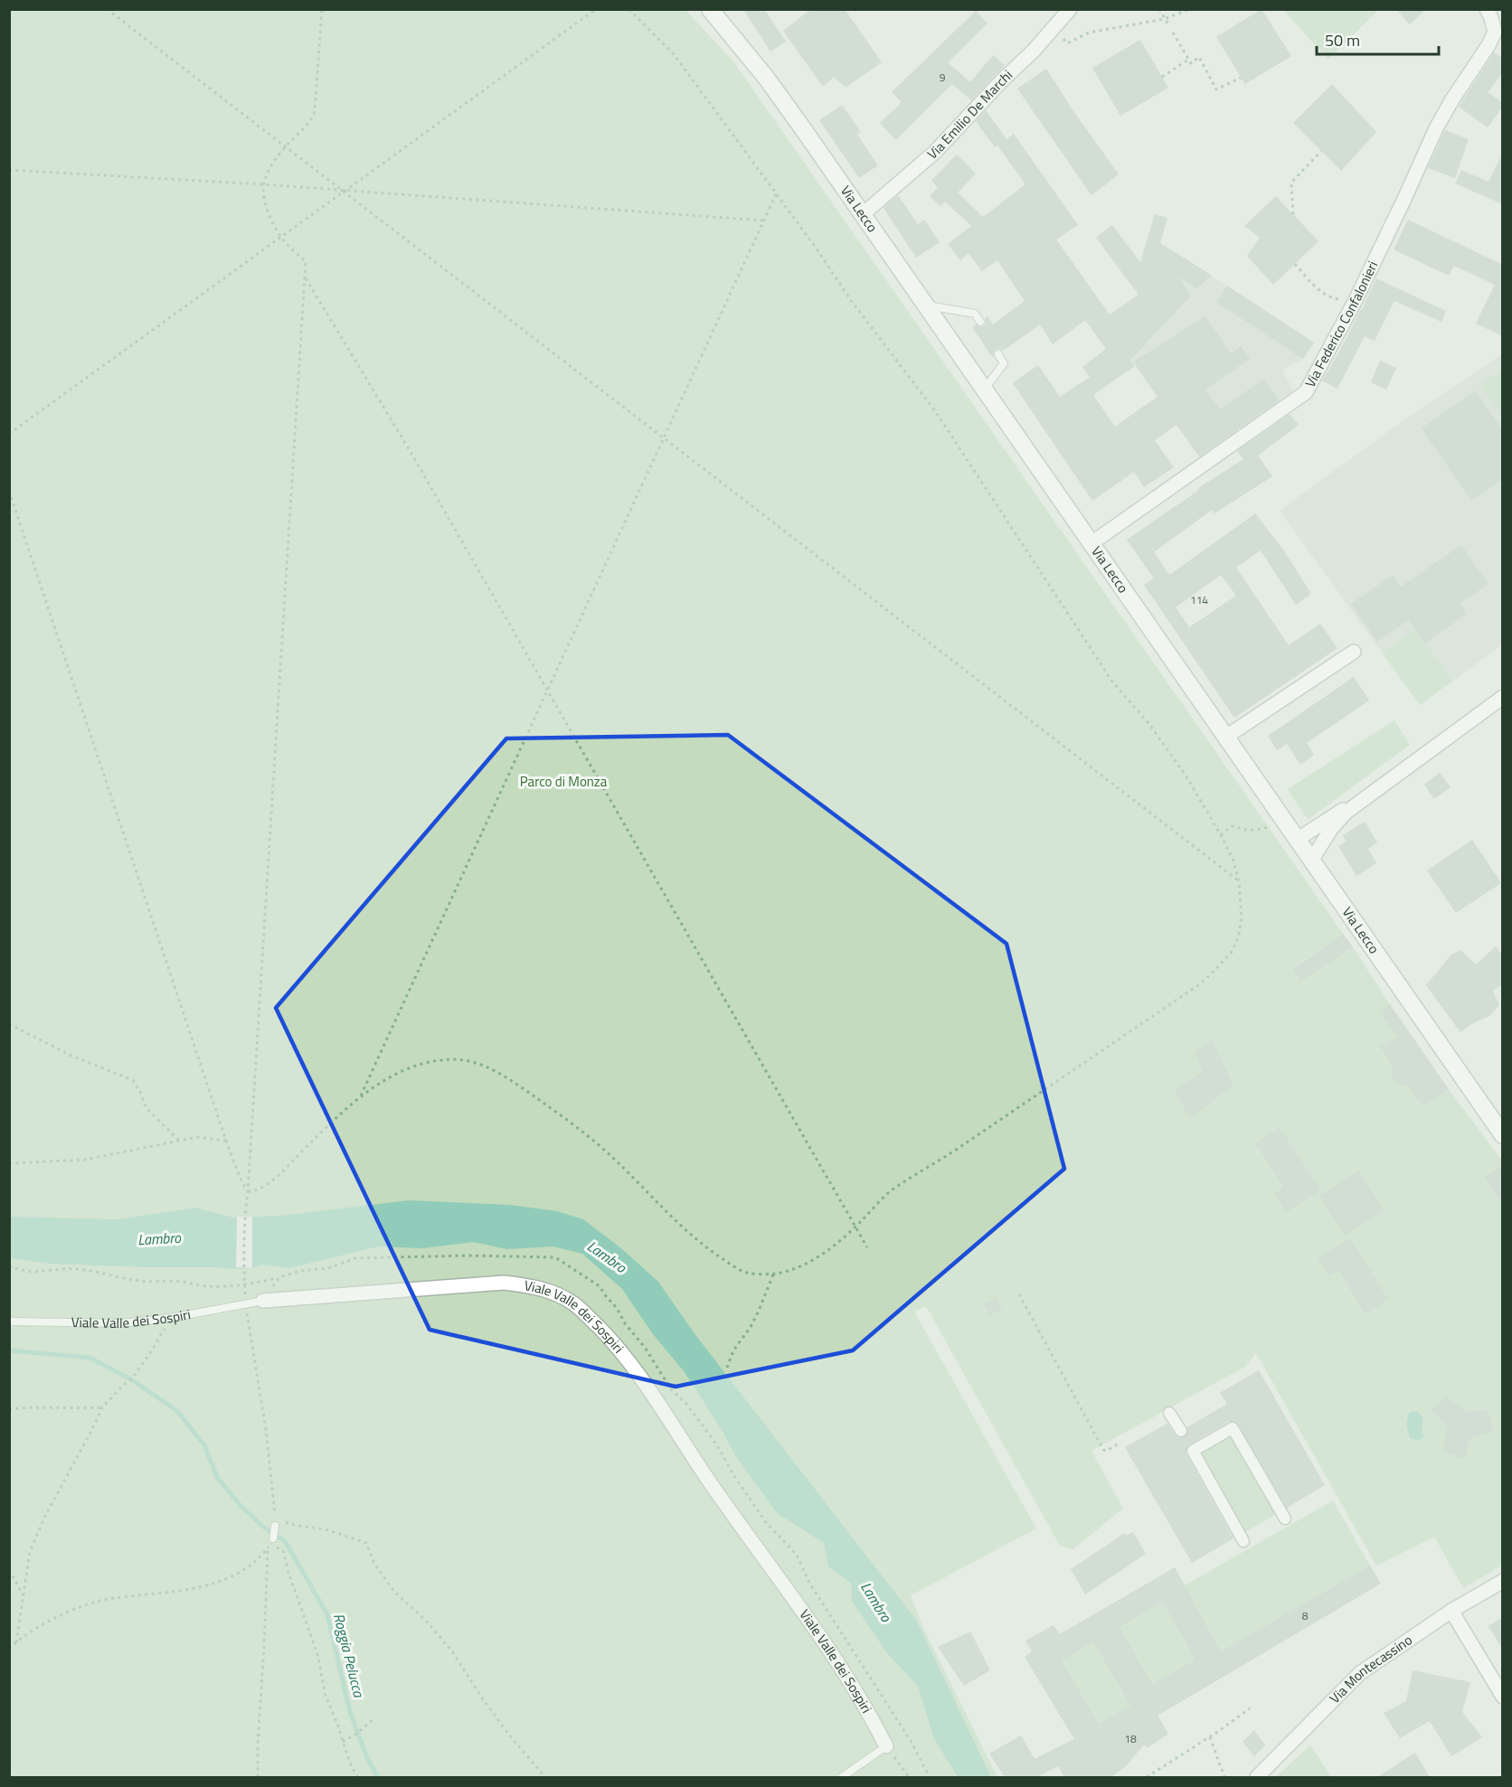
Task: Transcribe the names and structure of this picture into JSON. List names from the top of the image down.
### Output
{
  "streets": {
    "main road": ["Via Lecco"],
    "street": [
      "Via Emilio De Marchi",
      "Via Federico Confalonieri",
      "Viale Valle dei Sospiri",
      "Via Montecassino"
    ]
  },
  "crossings": [
    ["Via Emilio De Marchi", "Via Lecco"],
    ["Via Lecco", "Via Federico Confalonieri"]
  ],
  "water": ["Lambro", "Roggia Pelucca"],
  "parks": ["Parco di Monza"],
  "house_numbers": [
    "9",
    "114",
    "8",
    "18"
  ],
  "scale_bar": "50 m"
}
